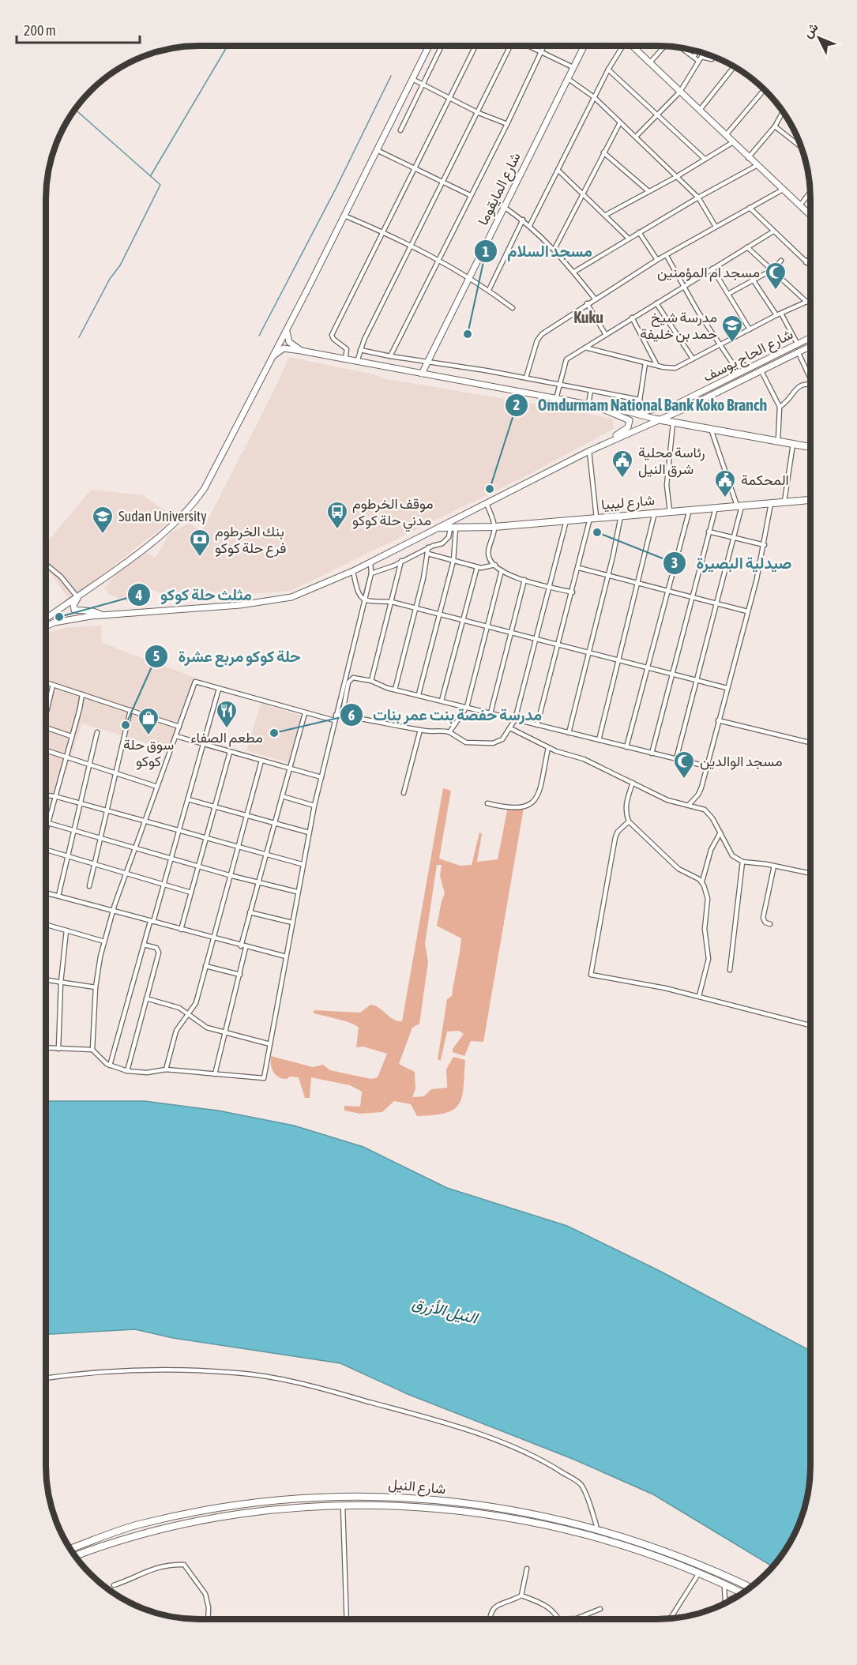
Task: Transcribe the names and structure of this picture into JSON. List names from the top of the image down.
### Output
{
  "streets": {
    "main road": [
      "شارع المايقوما",
      "شارع الحاج يوسف",
      "شارع ليبيا",
      "شارع النيل"
    ]
  },
  "districts": ["Kuku"],
  "water": ["النيل الأزرق"],
  "places": {
    "mosque": ["مسجد ام المؤمنين", "مسجد الوالدين"],
    "other": [
      "مسجد السلام",
      "Omdurmam National Bank Koko Branch",
      "صيدلية البصيرة",
      "مثلث حلة كوكو",
      "حلة كوكو مربع عشرة",
      "مدرسة حفصة بنت عمر بنات"
    ],
    "school or university": ["مدرسة شيخ حمد بن خليفة", "Sudan University"],
    "public building": ["رئاسة محلية شرق النيل", "المحكمة"],
    "bus stop": ["موقف الخرطوم مدني حلة كوكو"],
    "bank": ["بنك الخرطوم فرع حلة كوكو"],
    "restaurant": ["مطعم الصفاء"],
    "shop": ["سوق حلة كوكو"]
  },
  "scale_bar": "200 m",
  "north": "top left"
}
